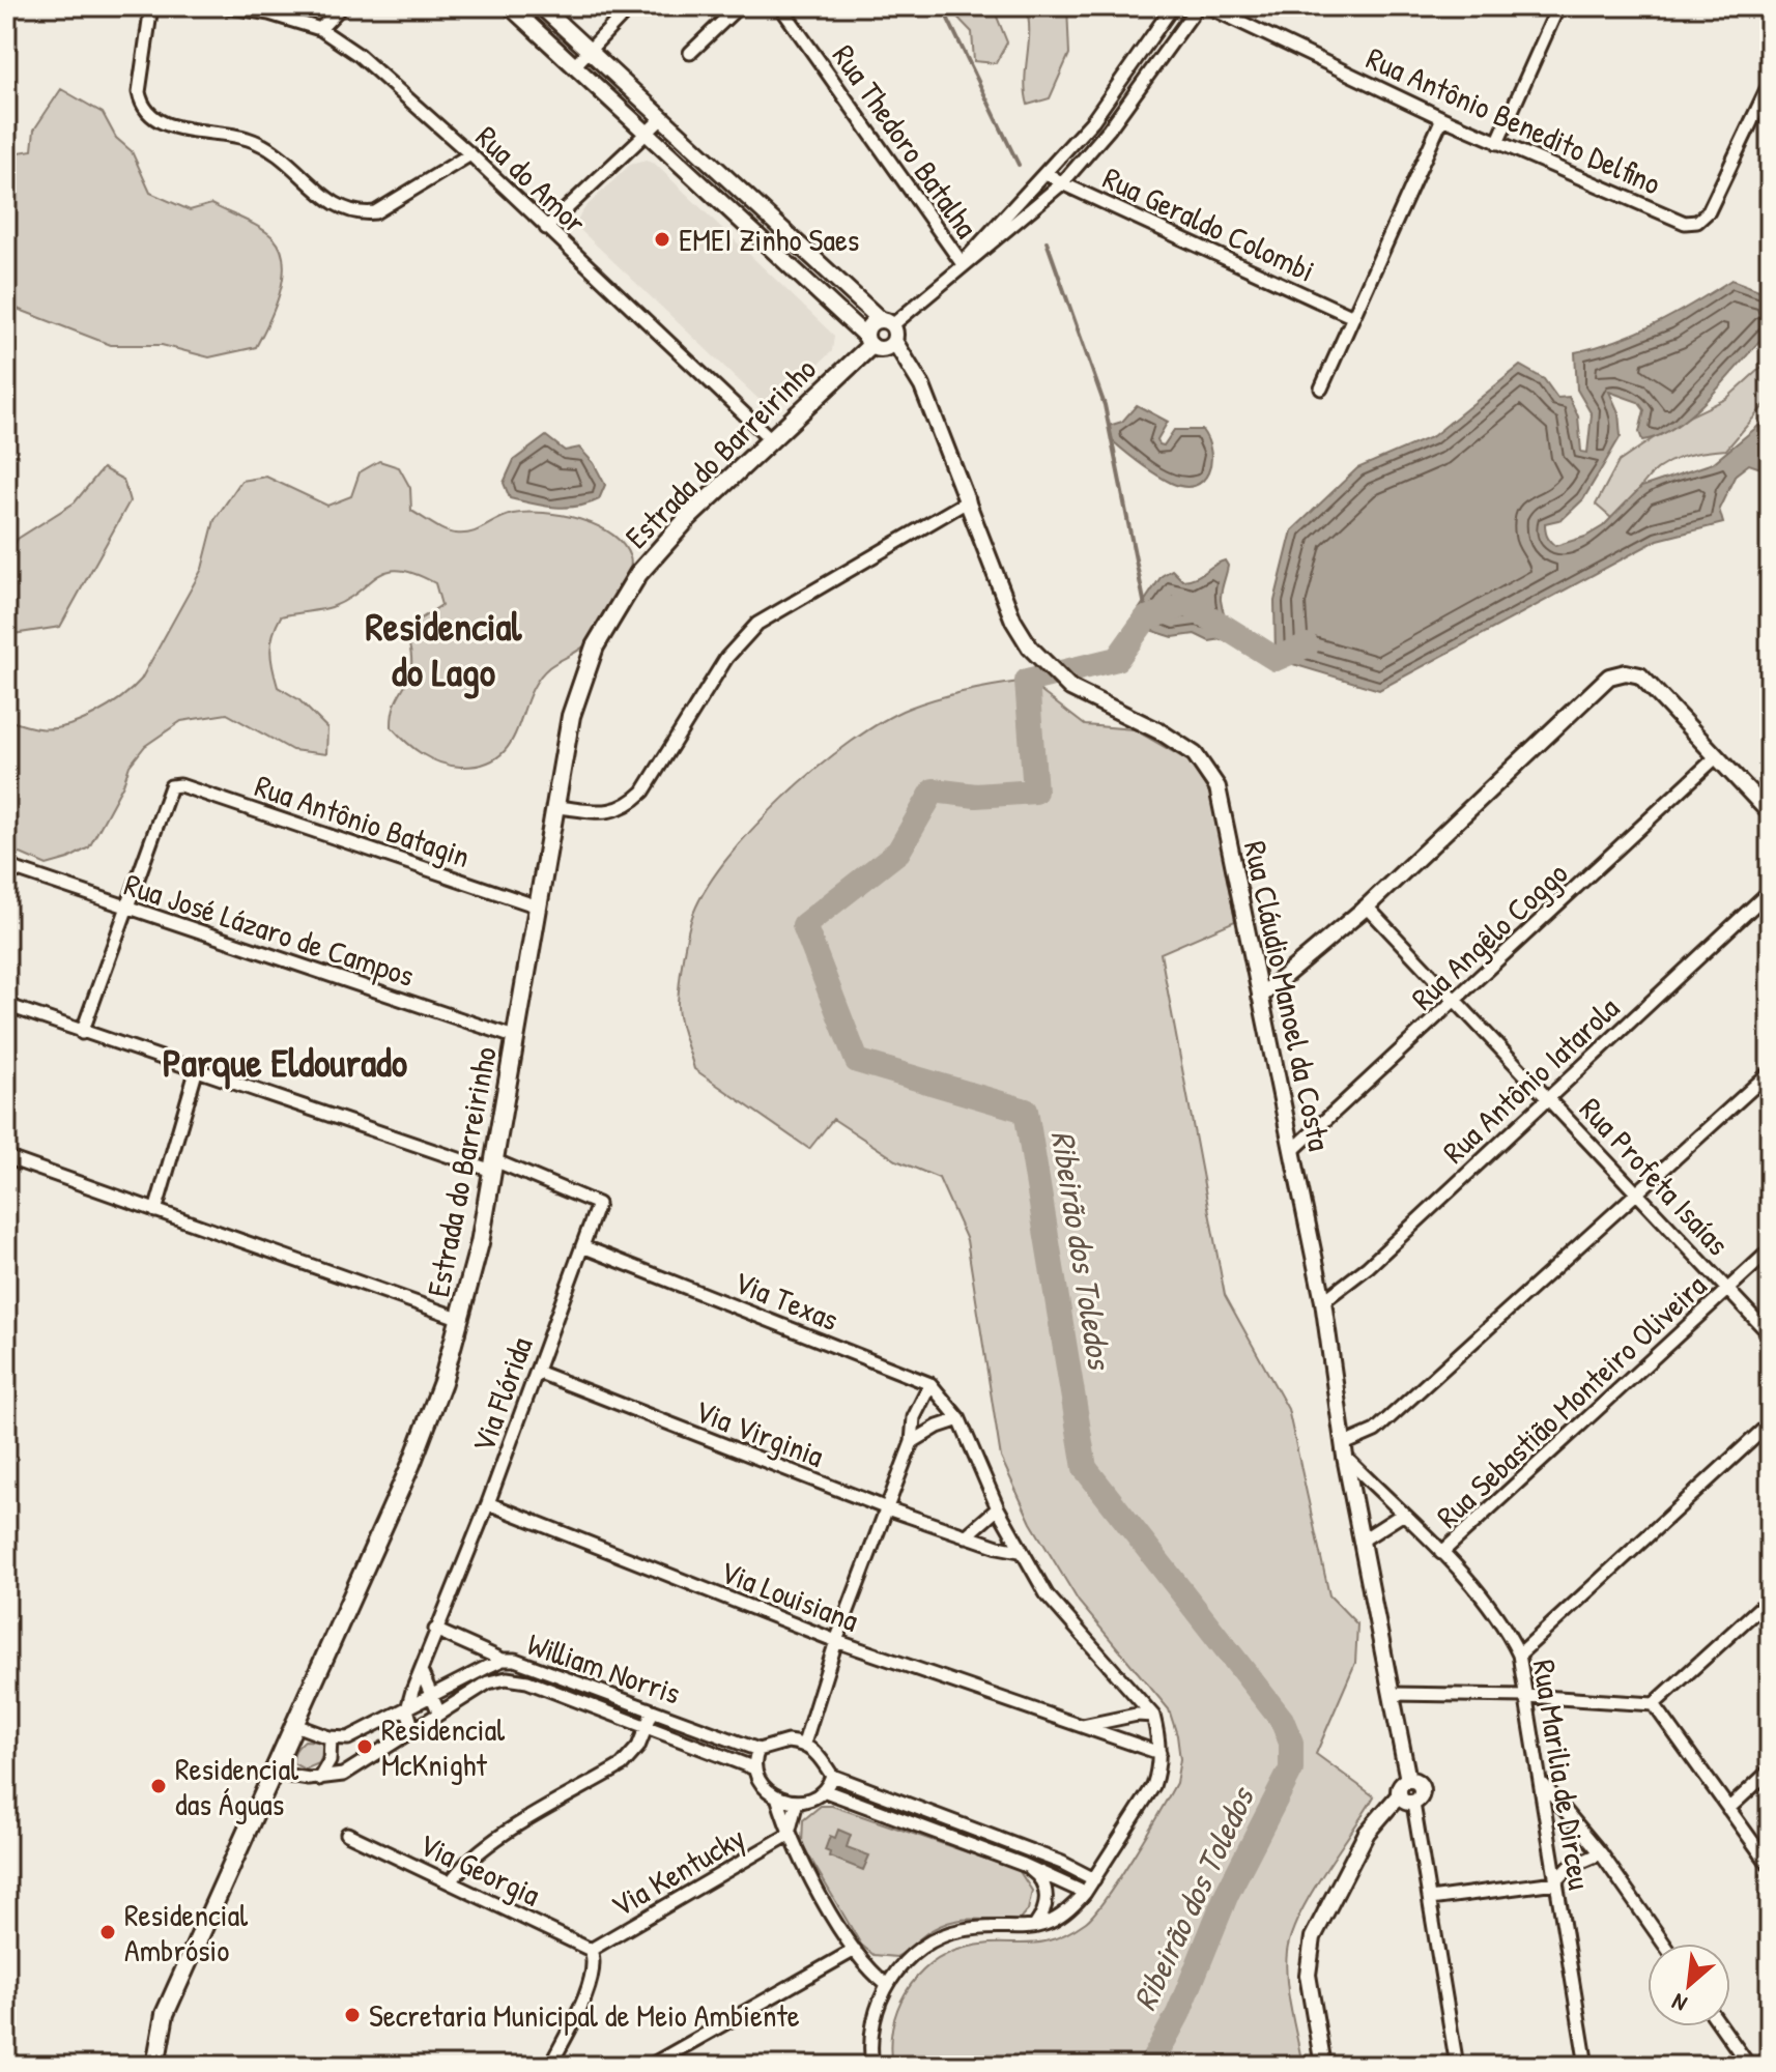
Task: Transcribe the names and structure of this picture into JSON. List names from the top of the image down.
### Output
{
  "streets": {
    "main road": ["Estrada do Barreirinho"],
    "street": [
      "Rua Antônio Benedito Delfino",
      "Rua Thedoro Batalha",
      "Rua do Amor",
      "Rua Geraldo Colombi",
      "Rua Antônio Batagin",
      "Rua José Lázaro de Campos",
      "Rua Angêlo Coggo",
      "Rua Cláudio Manoel da Costa",
      "Rua Antônio Iatarola",
      "Rua Profeta Isaías",
      "Via Texas",
      "Via Flórida",
      "Rua Sebastião Monteiro Oliveira",
      "Via Virginia",
      "Via Louisiana",
      "William Norris",
      "Rua Marilia de Dirceu",
      "Via Georgia",
      "Via Kentucky"
    ]
  },
  "crossings": [
    ["Rua do Amor", "Estrada do Barreirinho"],
    ["Estrada do Barreirinho", "Rua Antônio Batagin"],
    ["Estrada do Barreirinho", "Rua José Lázaro de Campos"],
    ["Estrada do Barreirinho", "Via Flórida"],
    ["Rua Antônio Batagin", "Rua José Lázaro de Campos"],
    ["Rua Angêlo Coggo", "Rua Cláudio Manoel da Costa"],
    ["Rua Angêlo Coggo", "Rua Profeta Isaías"],
    ["Rua Cláudio Manoel da Costa", "Rua Antônio Iatarola"],
    ["Rua Cláudio Manoel da Costa", "Rua Marilia de Dirceu"],
    ["Rua Antônio Iatarola", "Rua Profeta Isaías"],
    ["Rua Profeta Isaías", "Rua Sebastião Monteiro Oliveira"],
    ["Via Texas", "Via Flórida"],
    ["Via Texas", "Via Virginia"],
    ["Via Texas", "Via Louisiana"],
    ["Via Flórida", "Via Virginia"],
    ["Via Flórida", "Via Louisiana"],
    ["Via Flórida", "William Norris"],
    ["Rua Sebastião Monteiro Oliveira", "Rua Marilia de Dirceu"],
    ["Via Georgia", "Via Kentucky"]
  ],
  "districts": ["Residencial do Lago", "Parque Eldourado"],
  "water": ["Ribeirão dos Toledos"],
  "places": [
    "EMEI Zinho Saes",
    "Residencial McKnight",
    "Residencial das Águas",
    "Residencial Ambrósio",
    "Secretaria Municipal de Meio Ambiente"
  ],
  "north": "bottom left"
}
